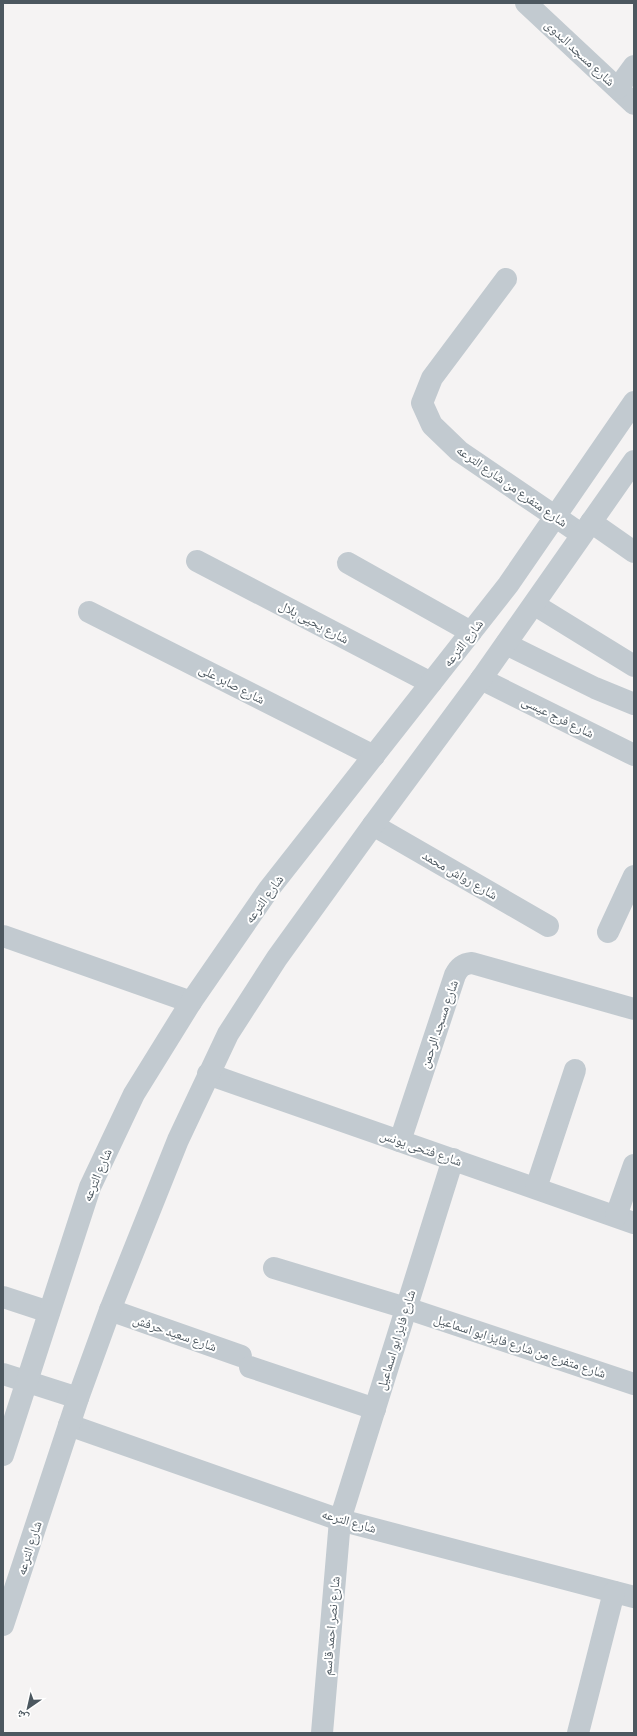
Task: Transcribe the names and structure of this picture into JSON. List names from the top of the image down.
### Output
{
  "streets": {
    "street": [
      "شارع مسجد البدوى",
      "شارع متفرع من شارع الترعه",
      "شارع يحيى بلال",
      "شارع الترعه",
      "شارع صابر على",
      "شارع فرج عيسى",
      "شارع رواش محمد",
      "شارع مسجد الرحمن",
      "شارع فتحى يونس",
      "شارع سعيد حرفش",
      "شارع فايز ابو اسماعيل",
      "شارع متفرع من شارع فايز ابو اسماعيل",
      "شارع نصر احمد قاسم"
    ]
  },
  "crossings": [
    ["شارع متفرع من شارع الترعه", "شارع الترعه"],
    ["شارع يحيى بلال", "شارع الترعه"],
    ["شارع الترعه", "شارع صابر على"],
    ["شارع الترعه", "شارع فرج عيسى"],
    ["شارع الترعه", "شارع رواش محمد"],
    ["شارع الترعه", "شارع فتحى يونس"],
    ["شارع الترعه", "شارع سعيد حرفش"],
    ["شارع الترعه", "شارع فايز ابو اسماعيل"],
    ["شارع الترعه", "شارع نصر احمد قاسم"],
    ["شارع مسجد الرحمن", "شارع فتحى يونس"],
    ["شارع فتحى يونس", "شارع فايز ابو اسماعيل"],
    ["شارع سعيد حرفش", "شارع فايز ابو اسماعيل"],
    ["شارع فايز ابو اسماعيل", "شارع متفرع من شارع فايز ابو اسماعيل"],
    ["شارع فايز ابو اسماعيل", "شارع نصر احمد قاسم"]
  ],
  "north": "bottom left"
}
